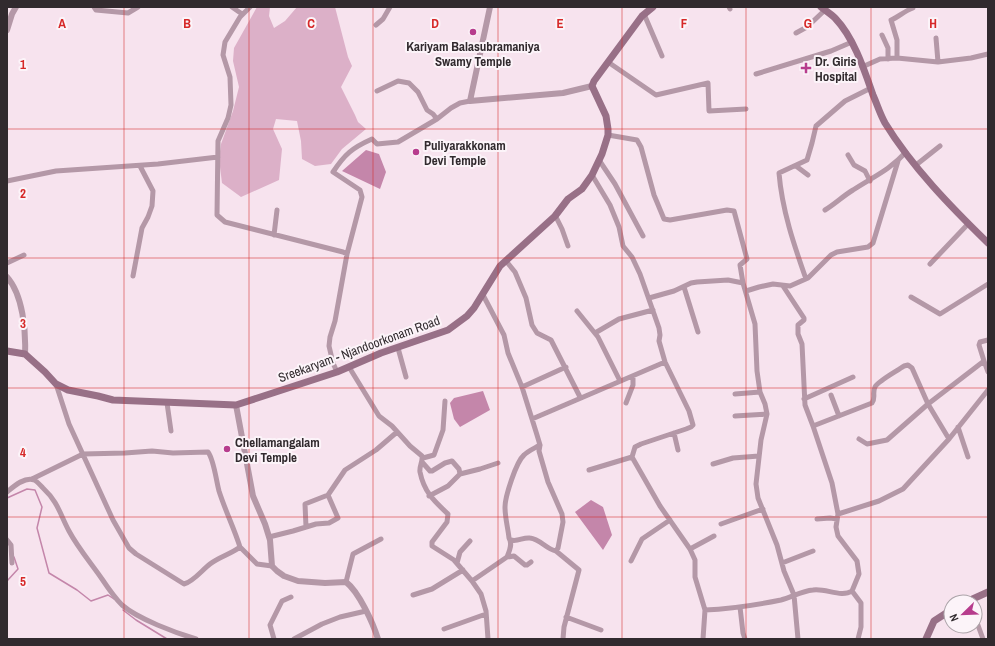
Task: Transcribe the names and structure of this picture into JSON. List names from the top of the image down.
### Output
{
  "streets": {
    "main road": ["Sreekaryam - Njandoorkonam Road"]
  },
  "places": {
    "other": ["Kariyam Balasubramaniya Swamy Temple", "Puliyarakkonam Devi Temple", "Chellamangalam Devi Temple"],
    "health": ["Dr. Giris Hospital"]
  },
  "north": "bottom left",
  "grid": {
    "columns": [
      "A",
      "B",
      "C",
      "D",
      "E",
      "F",
      "G",
      "H"
    ],
    "rows": [
      "1",
      "2",
      "3",
      "4",
      "5"
    ]
  }
}
